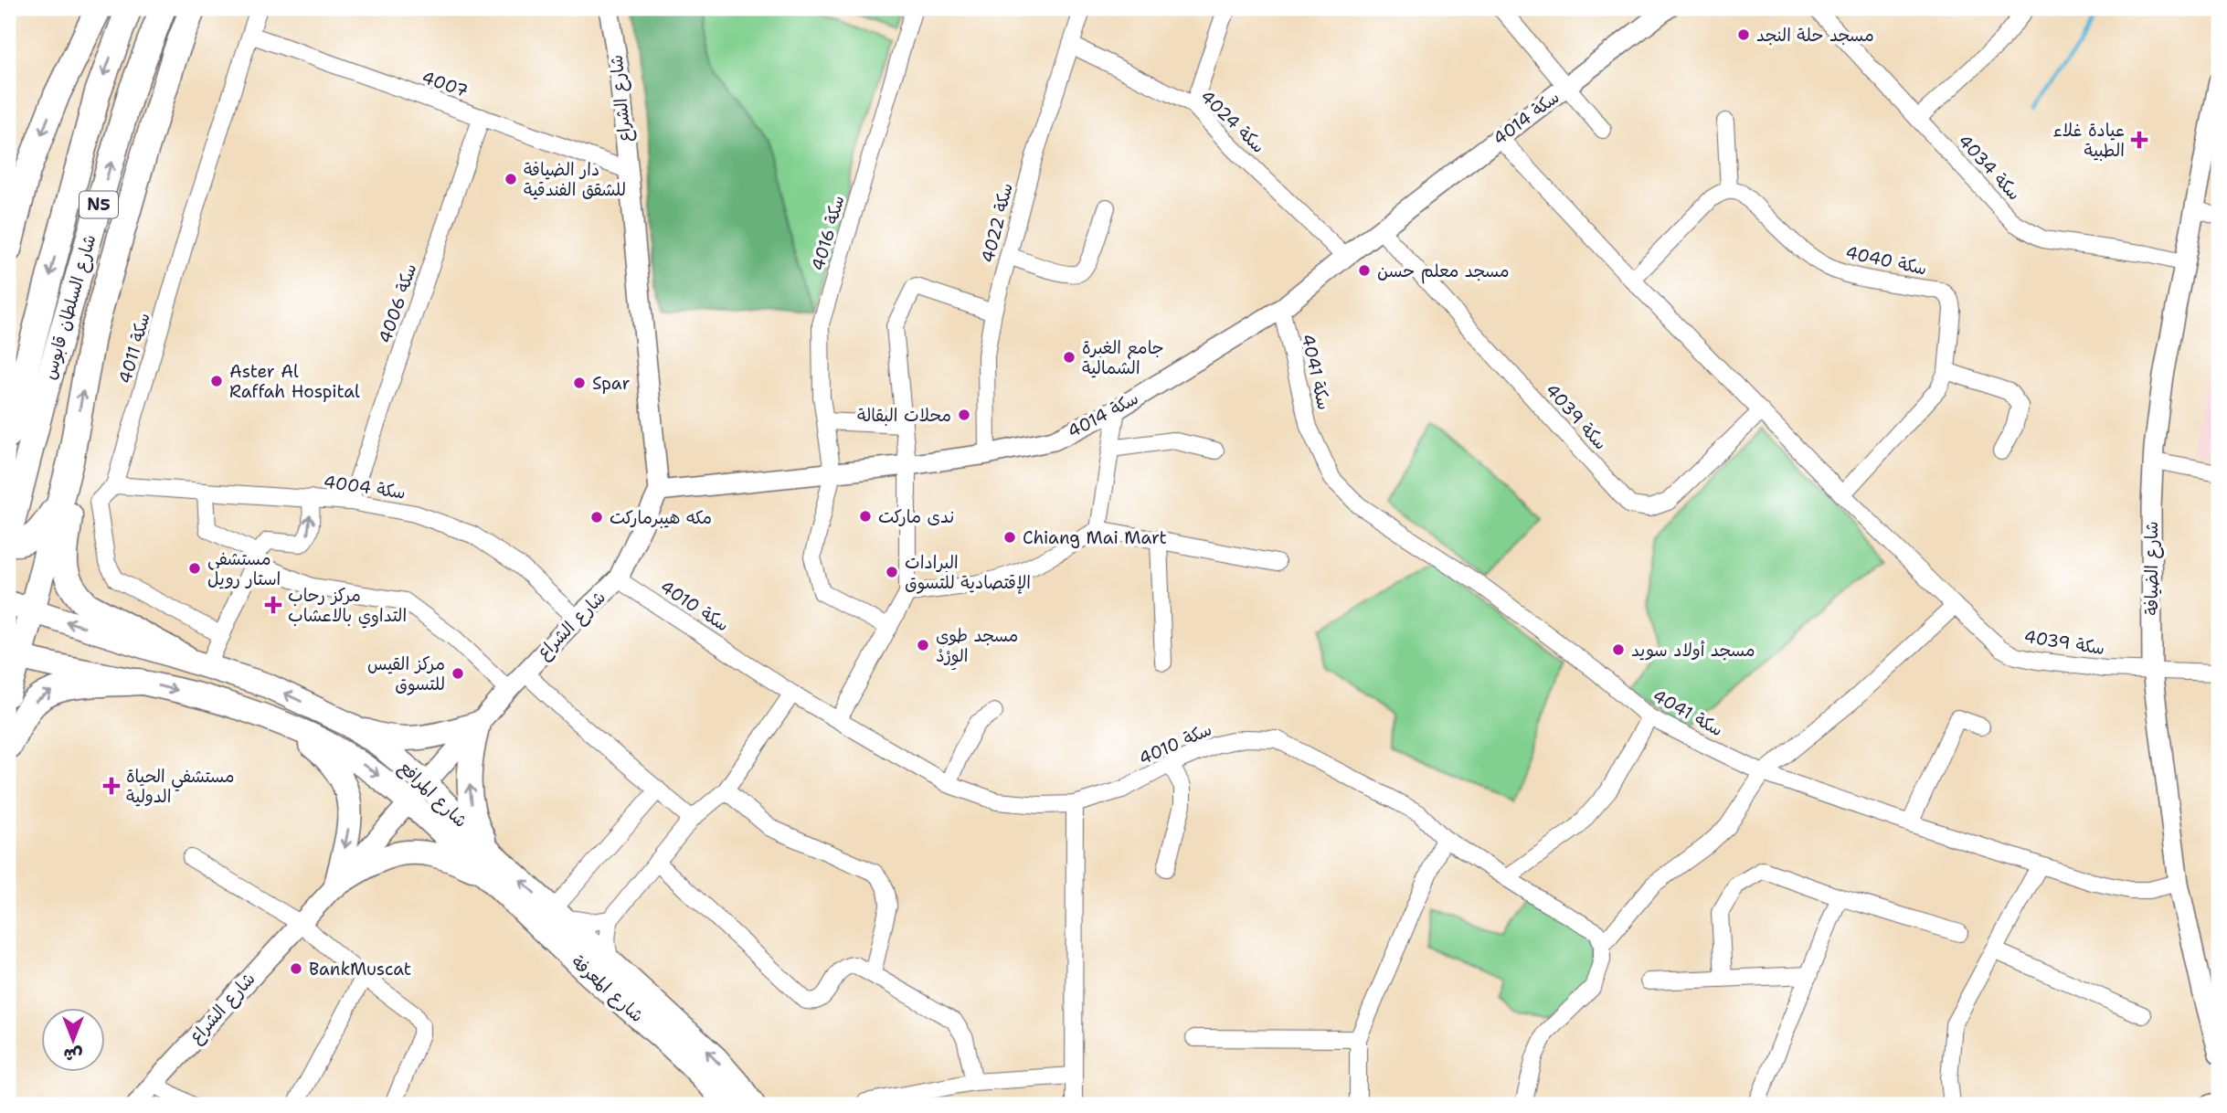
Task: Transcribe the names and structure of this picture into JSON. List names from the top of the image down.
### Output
{
  "streets": {
    "highway": ["N5", "شارع السلطان قابوس"],
    "main road": ["شارع المرافع", "شارع المعرفة"],
    "street": [
      "4007",
      "شارع الشراع",
      "سكة 4014",
      "سكة 4024",
      "سكة 4034",
      "سكة 4022",
      "سكة 4016",
      "سكة 4040",
      "سكة 4006",
      "سكة 4011",
      "سكة 4041",
      "سكة 4039",
      "سكة 4004",
      "شارع الضيافة",
      "سكة 4010"
    ]
  },
  "crossings": [
    ["4007", "شارع الشراع"],
    ["4007", "سكة 4006"],
    ["4007", "سكة 4011"],
    ["شارع الشراع", "سكة 4014"],
    ["شارع الشراع", "سكة 4004"],
    ["شارع الشراع", "سكة 4010"],
    ["شارع الشراع", "شارع المرافع"],
    ["سكة 4014", "سكة 4024"],
    ["سكة 4014", "سكة 4022"],
    ["سكة 4014", "سكة 4016"],
    ["سكة 4014", "سكة 4041"],
    ["سكة 4014", "سكة 4039"],
    ["سكة 4024", "سكة 4022"],
    ["سكة 4034", "شارع الضيافة"],
    ["سكة 4040", "سكة 4039"],
    ["سكة 4006", "سكة 4004"],
    ["سكة 4011", "سكة 4004"],
    ["سكة 4041", "شارع الضيافة"],
    ["سكة 4039", "شارع الضيافة"],
    ["شارع المرافع", "شارع المعرفة"]
  ],
  "places": {
    "other": [
      "مسجد حلة النجد",
      "دار الضيافة للشقق الفندقية",
      "مسجد معلم حسن",
      "جامع الغبرة الشمالية",
      "Aster Al Raffah Hospital",
      "Spar",
      "محلات البقالة",
      "ندى ماركت",
      "مكه هيبرماركت",
      "Chiang Mai Mart",
      "مستشفى استار رويل",
      "البرادات الإقتصادية للتسوق",
      "مسجد طوي الوِرْدْ",
      "مسجد أولاد سويد",
      "مركز القيس للتسوق",
      "BankMuscat"
    ],
    "health": ["عيادة غلاء الطبية", "مركز رحاب التداوي بالاعشاب", "مستشفي الحياة الدولية"]
  },
  "north": "bottom"
}
